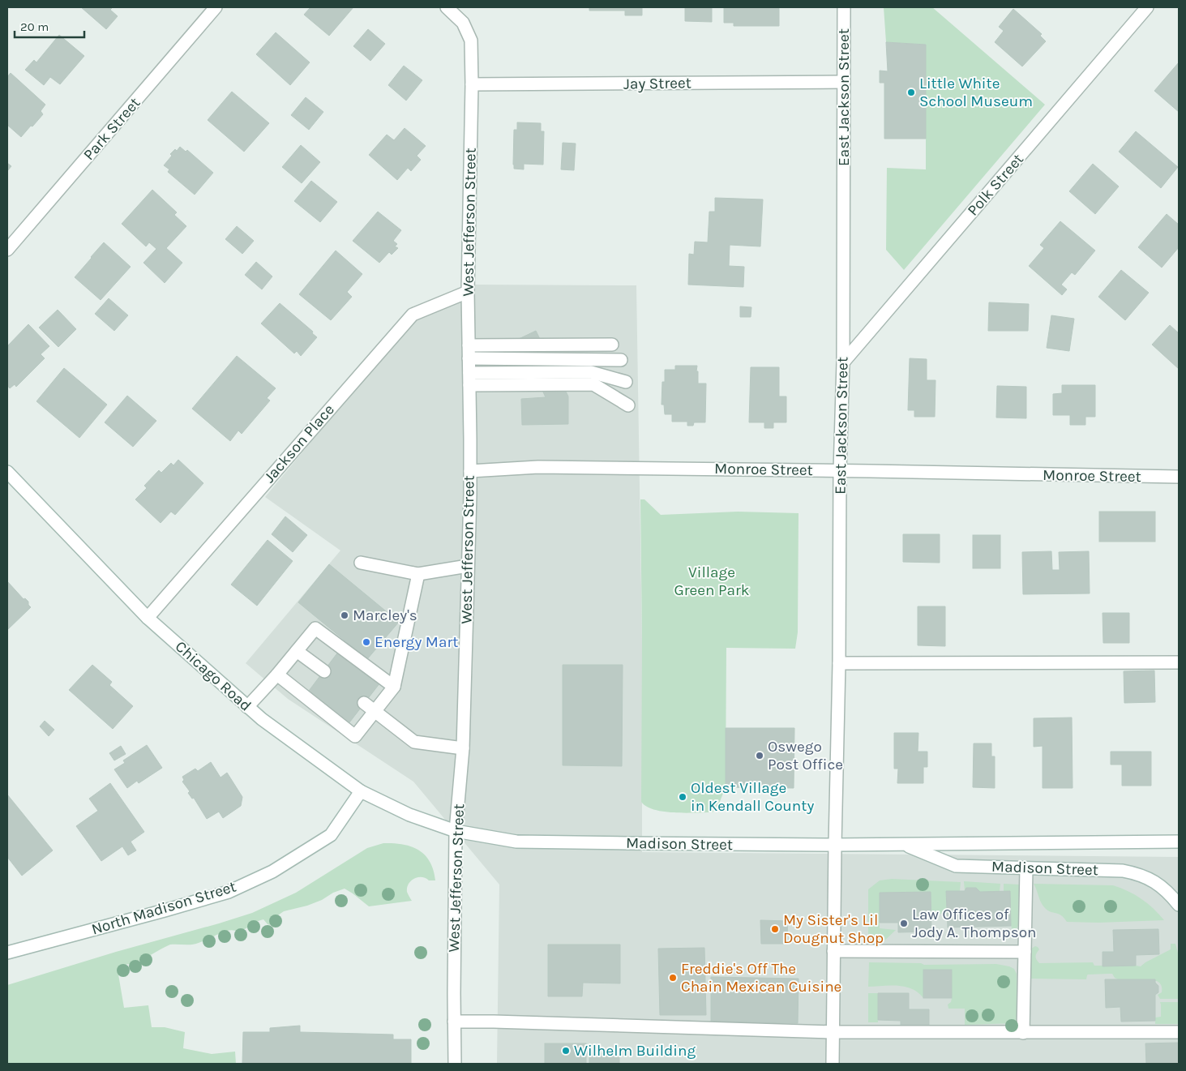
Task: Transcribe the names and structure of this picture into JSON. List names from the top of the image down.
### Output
{
  "streets": {
    "street": [
      "Jay Street",
      "East Jackson Street",
      "Park Street",
      "Polk Street",
      "West Jefferson Street",
      "Jackson Place",
      "Monroe Street",
      "Chicago Road",
      "Madison Street",
      "North Madison Street"
    ]
  },
  "crossings": [
    ["Jay Street", "East Jackson Street"],
    ["Jay Street", "West Jefferson Street"],
    ["East Jackson Street", "Polk Street"],
    ["East Jackson Street", "Monroe Street"],
    ["East Jackson Street", "Madison Street"],
    ["West Jefferson Street", "Jackson Place"],
    ["West Jefferson Street", "Monroe Street"],
    ["West Jefferson Street", "Chicago Road"],
    ["West Jefferson Street", "Madison Street"],
    ["Jackson Place", "Chicago Road"],
    ["Chicago Road", "Madison Street"],
    ["Chicago Road", "North Madison Street"]
  ],
  "parks": ["Village Green Park"],
  "places": [
    "Little White School Museum",
    "Marcley's",
    "Energy Mart",
    "Oswego Post Office",
    "Oldest Village in Kendall County",
    "Law Offices of Jody A. Thompson",
    "My Sister's Lil Dougnut Shop",
    "Freddie's Off The Chain Mexican Cuisine",
    "Wilhelm Building"
  ],
  "scale_bar": "20 m"
}
